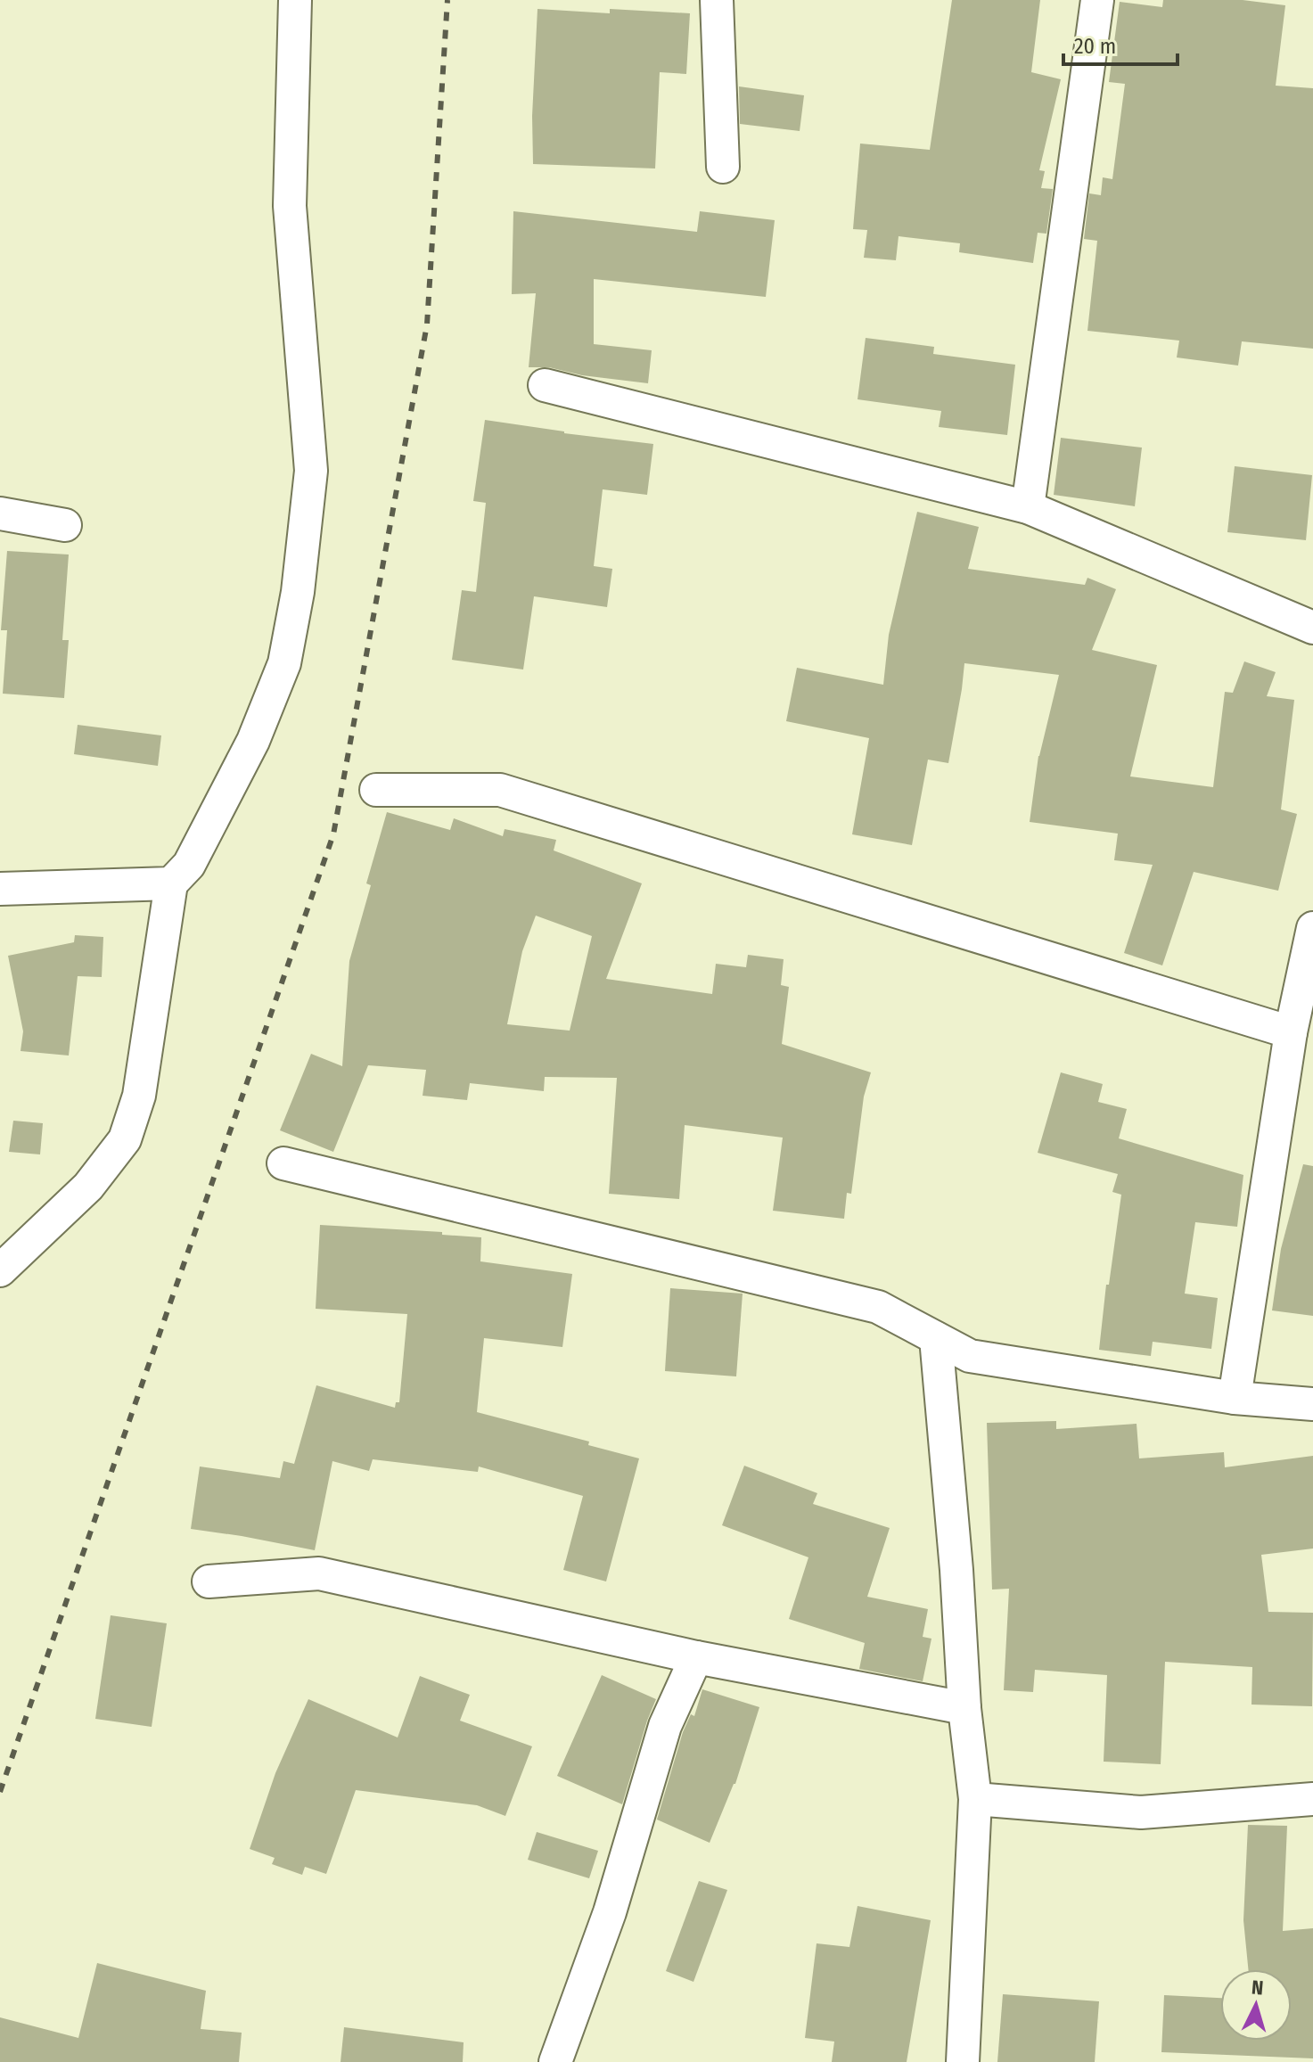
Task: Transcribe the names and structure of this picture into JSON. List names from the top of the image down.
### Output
{
  "scale_bar": "20 m",
  "north": "top"
}
